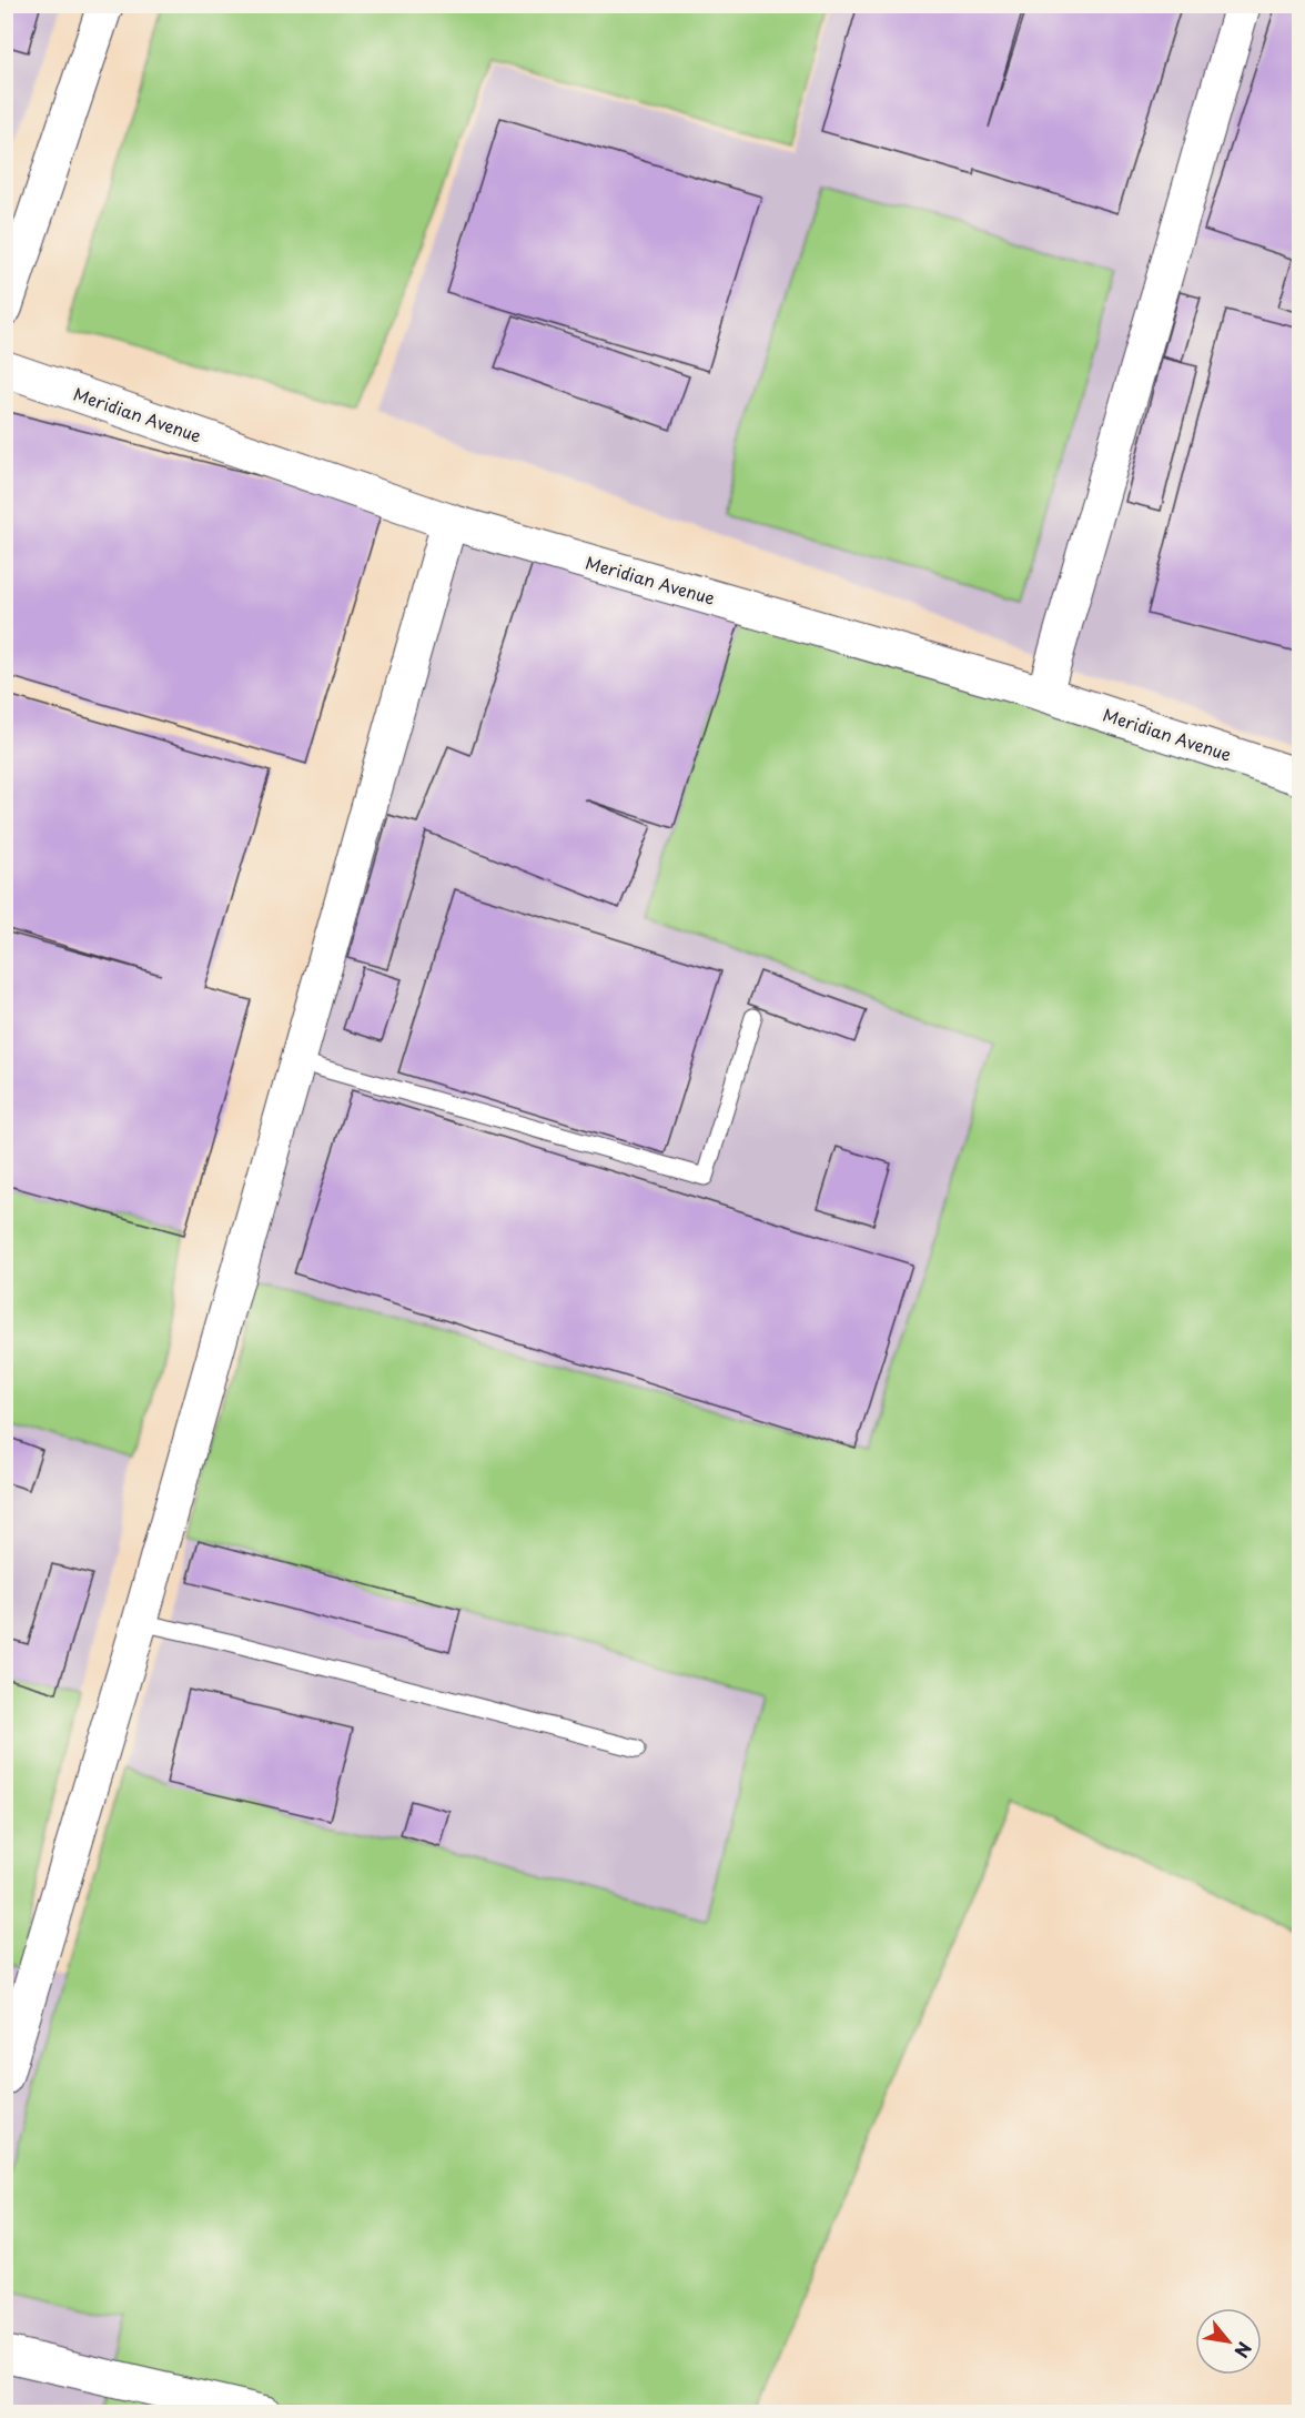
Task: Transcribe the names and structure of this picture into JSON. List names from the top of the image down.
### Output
{
  "streets": {
    "street": ["Meridian Avenue"]
  },
  "north": "bottom right"
}
